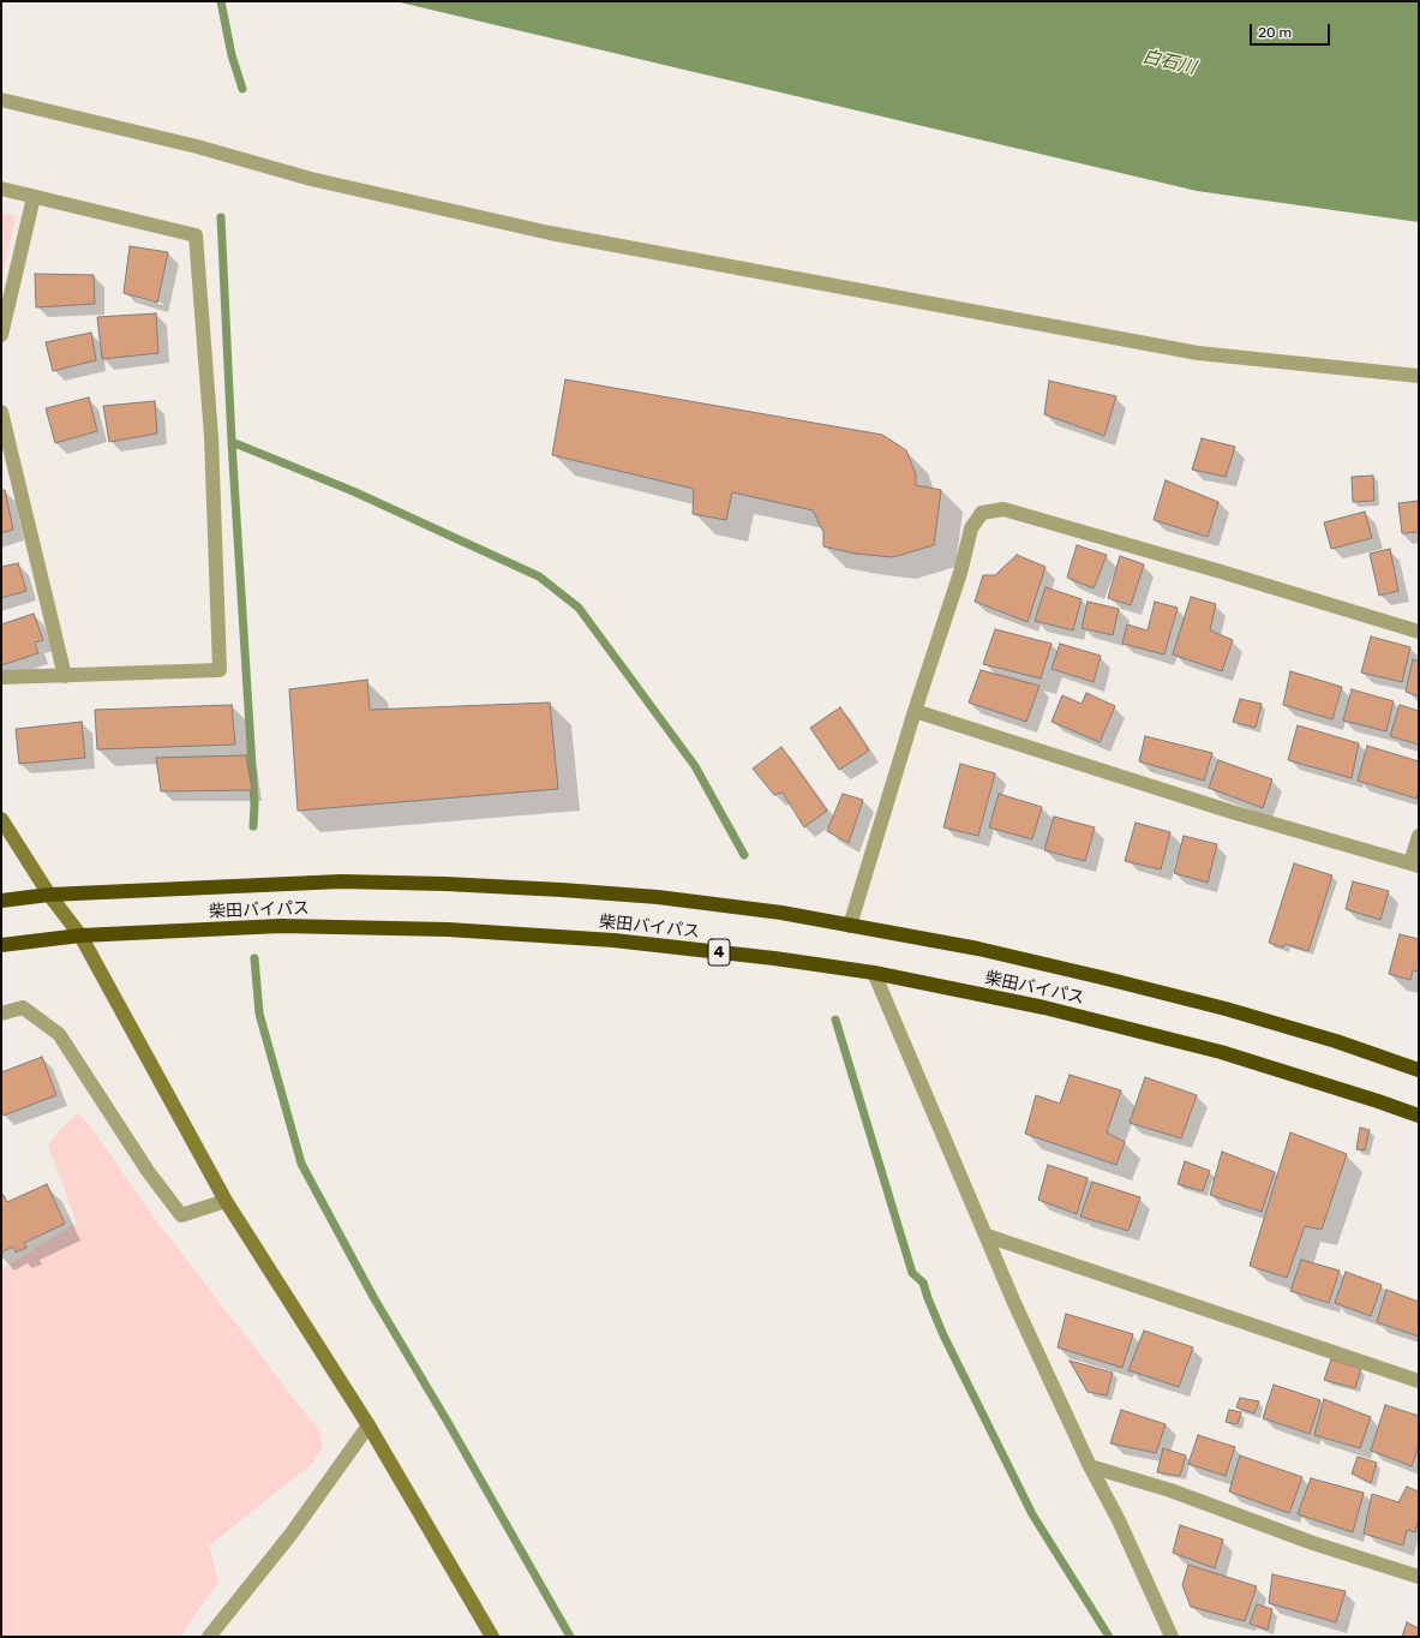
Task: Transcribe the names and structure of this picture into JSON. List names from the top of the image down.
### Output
{
  "streets": {
    "highway": ["柴田バイパス", "4"]
  },
  "water": ["白石川"],
  "scale_bar": "20 m"
}
